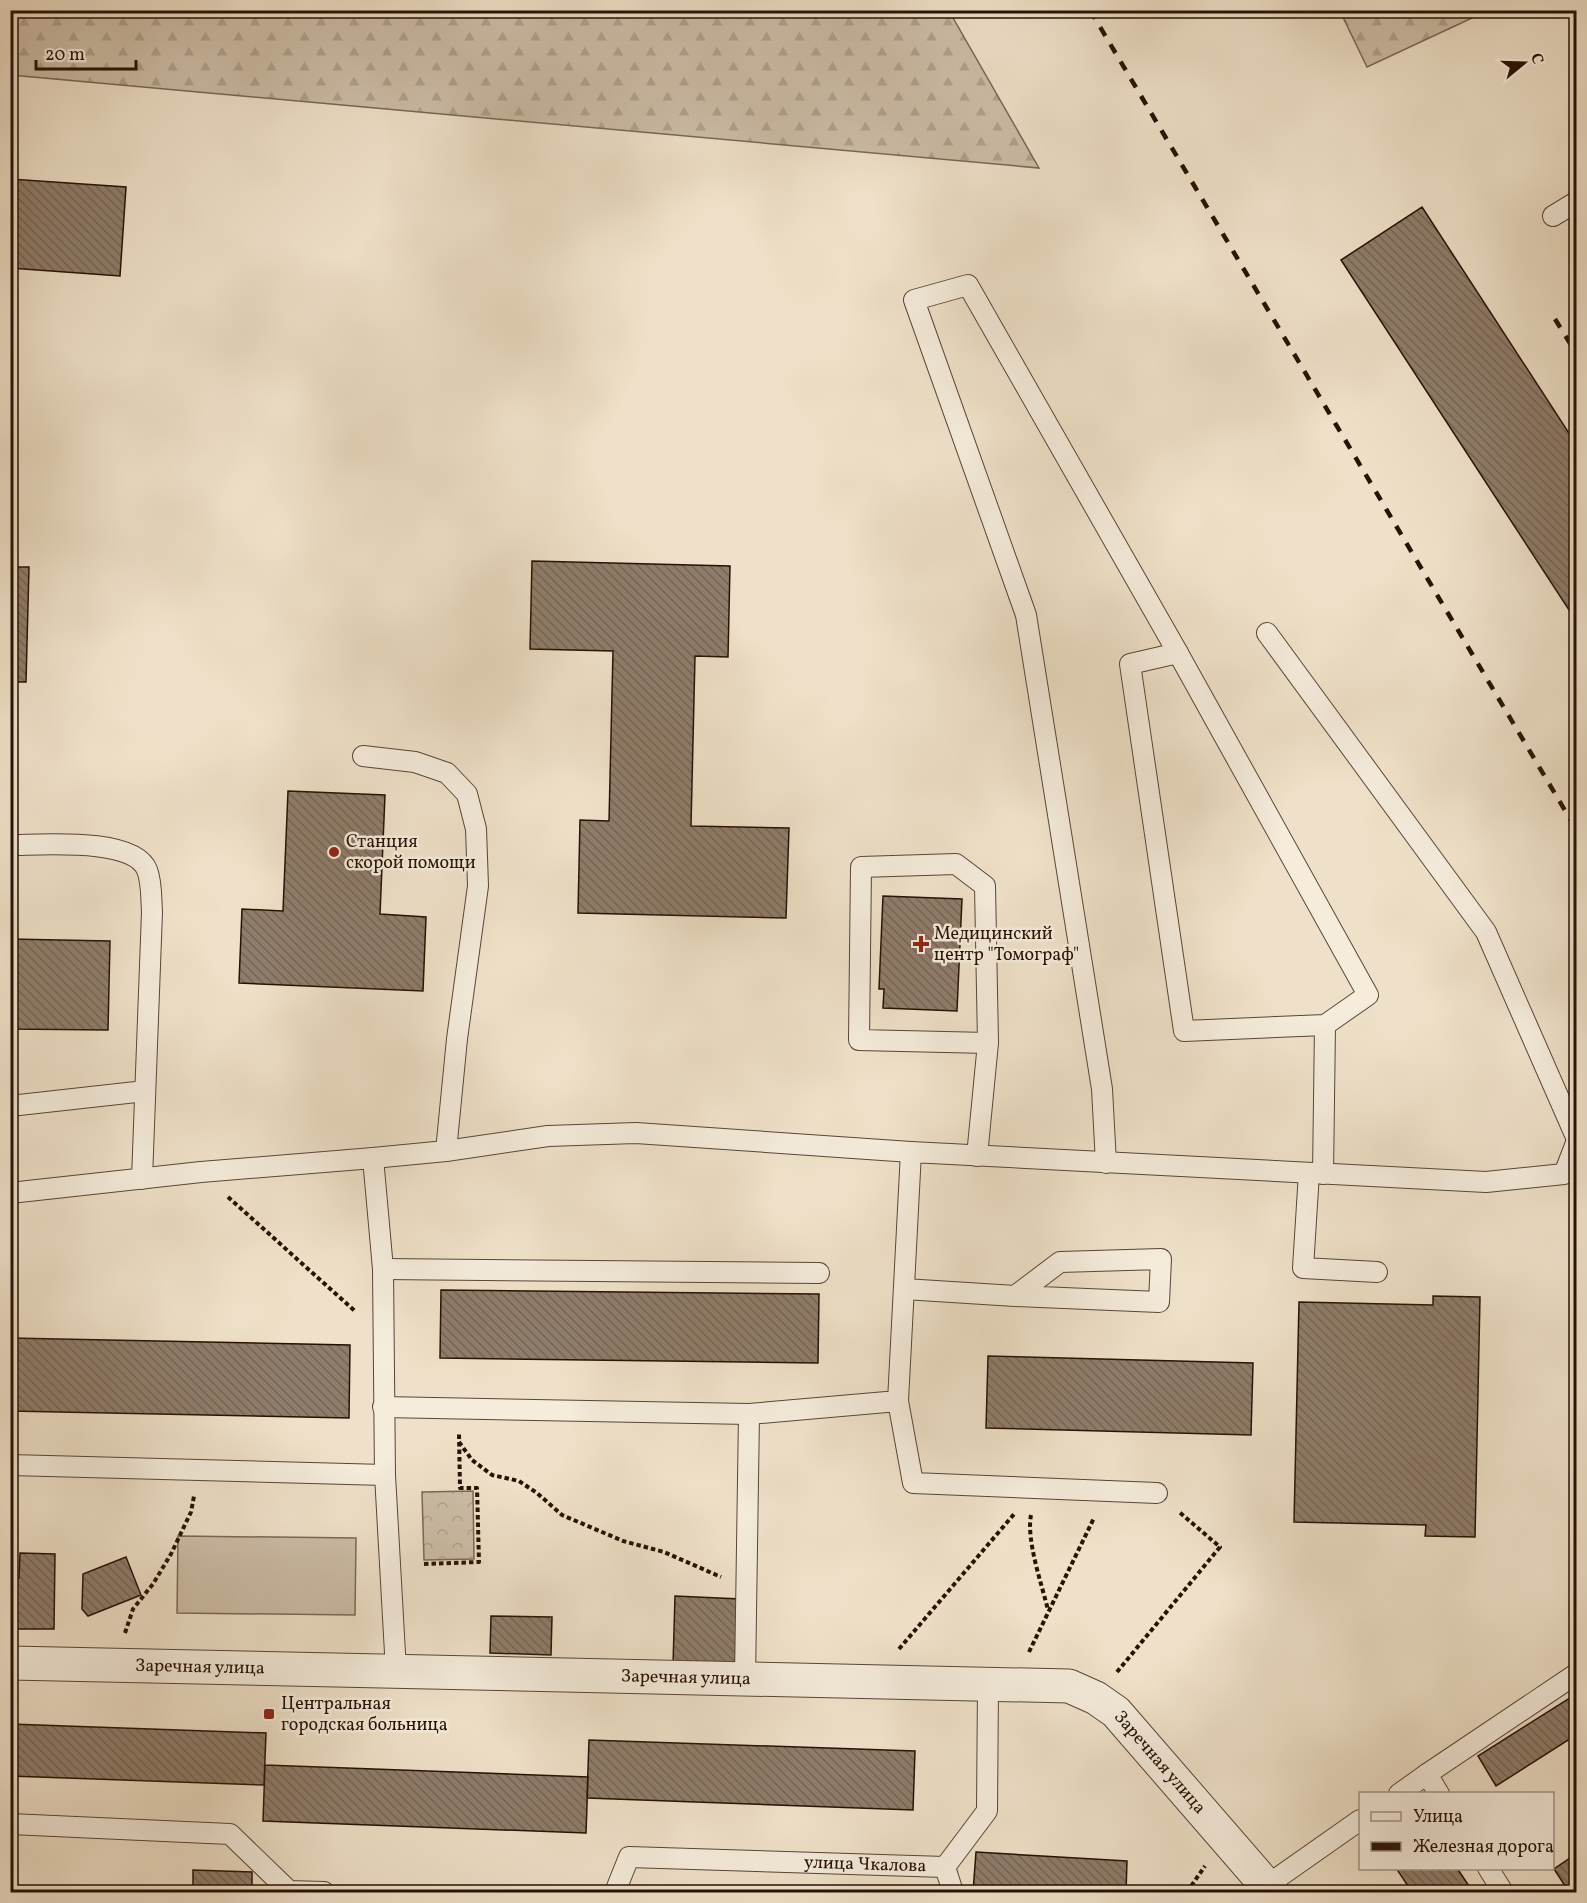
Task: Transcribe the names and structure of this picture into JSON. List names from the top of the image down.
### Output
{
  "streets": {
    "street": ["Заречная улица"],
    "lane": ["улица Чкалова"]
  },
  "crossings": [
    ["Заречная улица", "улица Чкалова"]
  ],
  "places": {
    "other": ["Станция скорой помощи"],
    "health": ["Медицинский центр \"Томограф\""],
    "transit": ["Центральная городская больница"]
  },
  "legend": ["Улица", "Железная дорога"],
  "scale_bar": "20 m",
  "north": "right"
}
